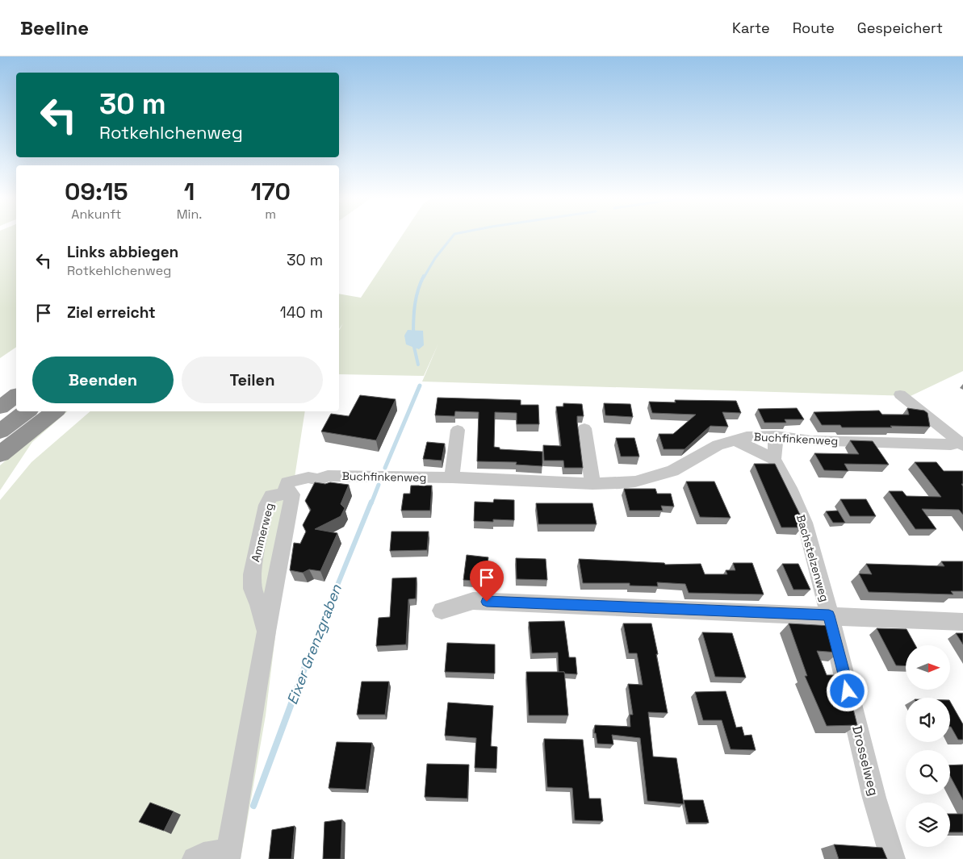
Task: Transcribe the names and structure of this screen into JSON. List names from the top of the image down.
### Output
{
  "streets": {
    "street": [
      "Buchfinkenweg",
      "Ammerweg",
      "Bachstelzenweg",
      "Drosselweg"
    ]
  },
  "crossings": [
    ["Buchfinkenweg", "Ammerweg"],
    ["Bachstelzenweg", "Drosselweg"]
  ],
  "water": ["Eixer Grenzgraben"],
  "north": "right",
  "page": {
    "header": "Beeline",
    "nav": ["Karte", "Route", "Gespeichert"],
    "turn": ["30 m", "Rotkehlchenweg"],
    "eta": [
      "09:15",
      "Ankunft",
      "1",
      "Min.",
      "170",
      "m"
    ],
    "list": [
      {
        "name": "Links abbiegen",
        "note": "Rotkehlchenweg",
        "value": "30 m"
      },
      {
        "name": "Ziel erreicht",
        "value": "140 m"
      }
    ],
    "buttons": ["Beenden", "Teilen"]
  }
}
